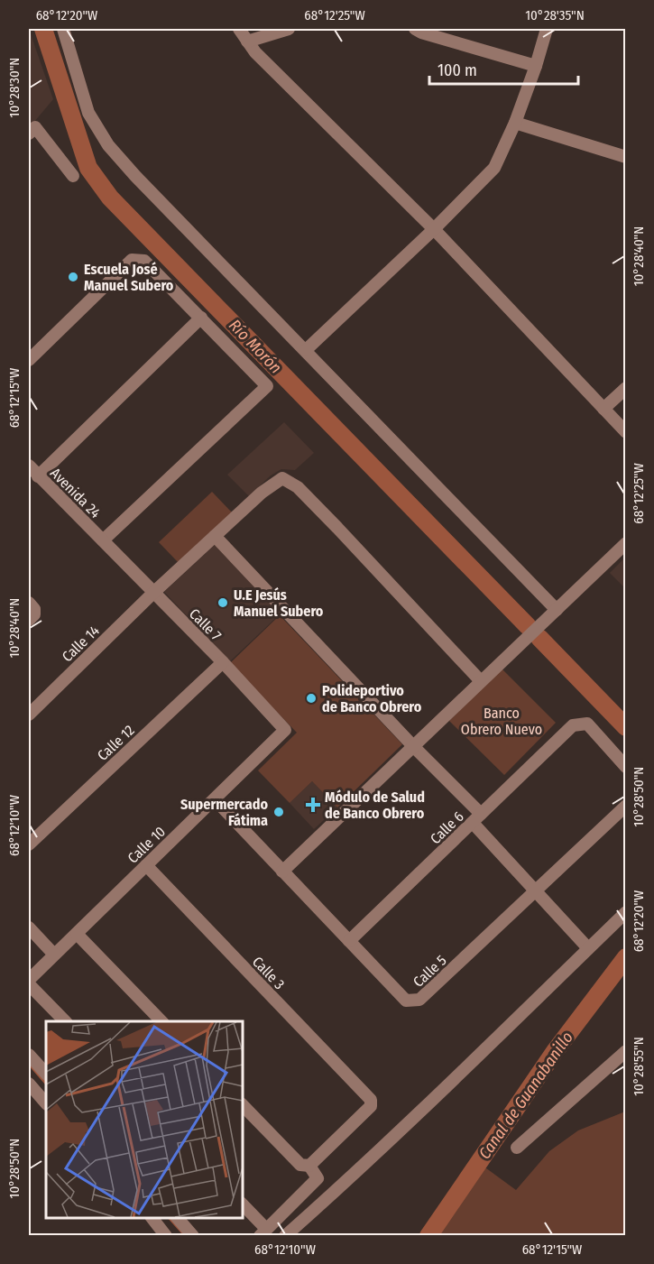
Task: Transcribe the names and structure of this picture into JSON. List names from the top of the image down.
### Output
{
  "streets": {
    "street": [
      "Avenida 24",
      "Calle 7",
      "Calle 14",
      "Calle 12",
      "Calle 6",
      "Calle 10",
      "Calle 5",
      "Calle 3"
    ]
  },
  "crossings": [
    ["Avenida 24", "Calle 7"],
    ["Calle 7", "Calle 14"],
    ["Calle 7", "Calle 12"],
    ["Calle 7", "Calle 10"],
    ["Calle 6", "Calle 5"],
    ["Calle 10", "Calle 5"],
    ["Calle 10", "Calle 3"]
  ],
  "water": ["Río Morón", "Canal de Guanabanillo"],
  "parks": ["Banco Obrero Nuevo"],
  "places": {
    "other": [
      "Escuela José Manuel Subero",
      "U.E Jesús Manuel Subero",
      "Polideportivo de Banco Obrero",
      "Supermercado Fátima"
    ],
    "health": ["Módulo de Salud de Banco Obrero"]
  },
  "scale_bar": "100 m",
  "coordinates": [
    "68°12'20\"W",
    "68°12'25\"W",
    "10°28'35\"N",
    "10°28'30\"N",
    "10°28'40\"N",
    "68°12'15\"W",
    "10°28'50\"N",
    "68°12'10\"W",
    "10°28'55\"N"
  ]
}
